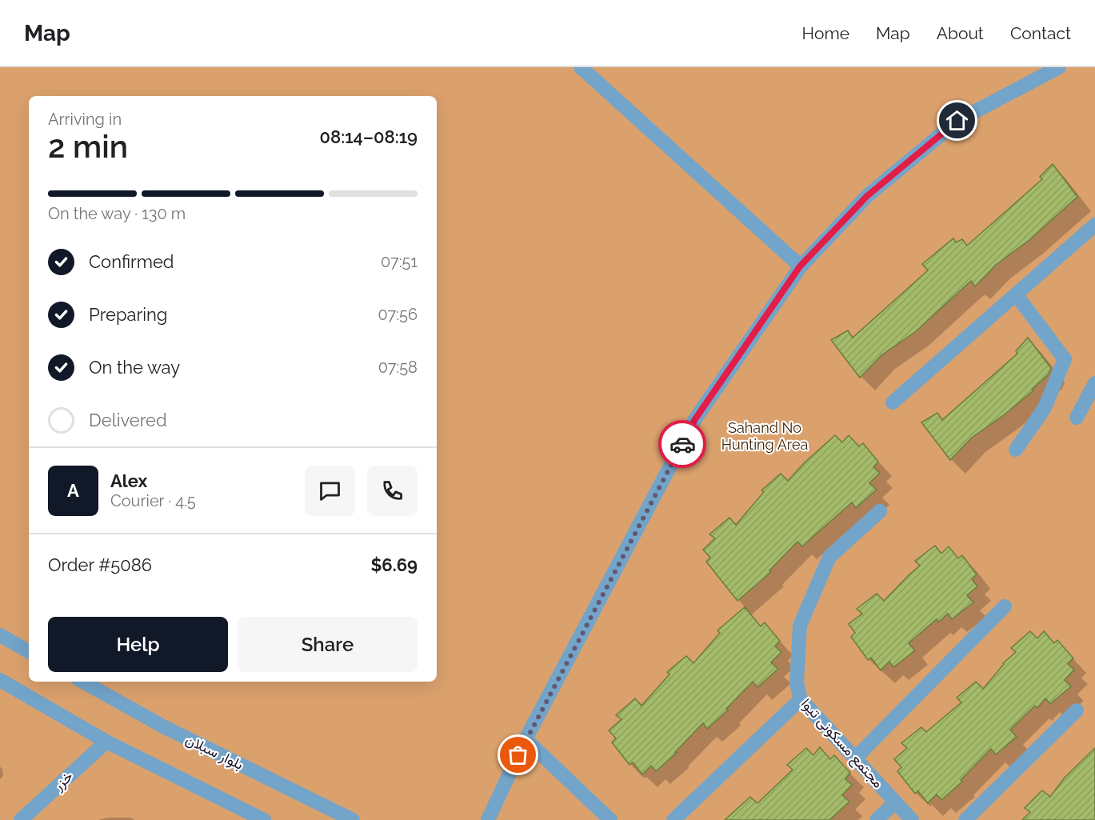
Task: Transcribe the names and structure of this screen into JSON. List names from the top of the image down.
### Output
{
  "streets": {
    "street": ["مجتمع مسکونی تیوا", "بلوار سبلان", "خزر"]
  },
  "parks": ["Sahand No Hunting Area"],
  "page": {
    "header": "Map",
    "nav": [
      "Home",
      "Map",
      "About",
      "Contact"
    ],
    "heading": ["2 min", "Arriving in", "08:14–08:19"],
    "panel": [
      "Alex",
      "Courier · 4.5",
      "Order #5086",
      "$6.69"
    ],
    "bar": "On the way · 130 m",
    "list": [
      ["Confirmed", "07:51"],
      ["Preparing", "07:56"],
      ["On the way", "07:58"],
      "Delivered"
    ],
    "round": "A",
    "buttons": ["Help", "Share"]
  }
}
